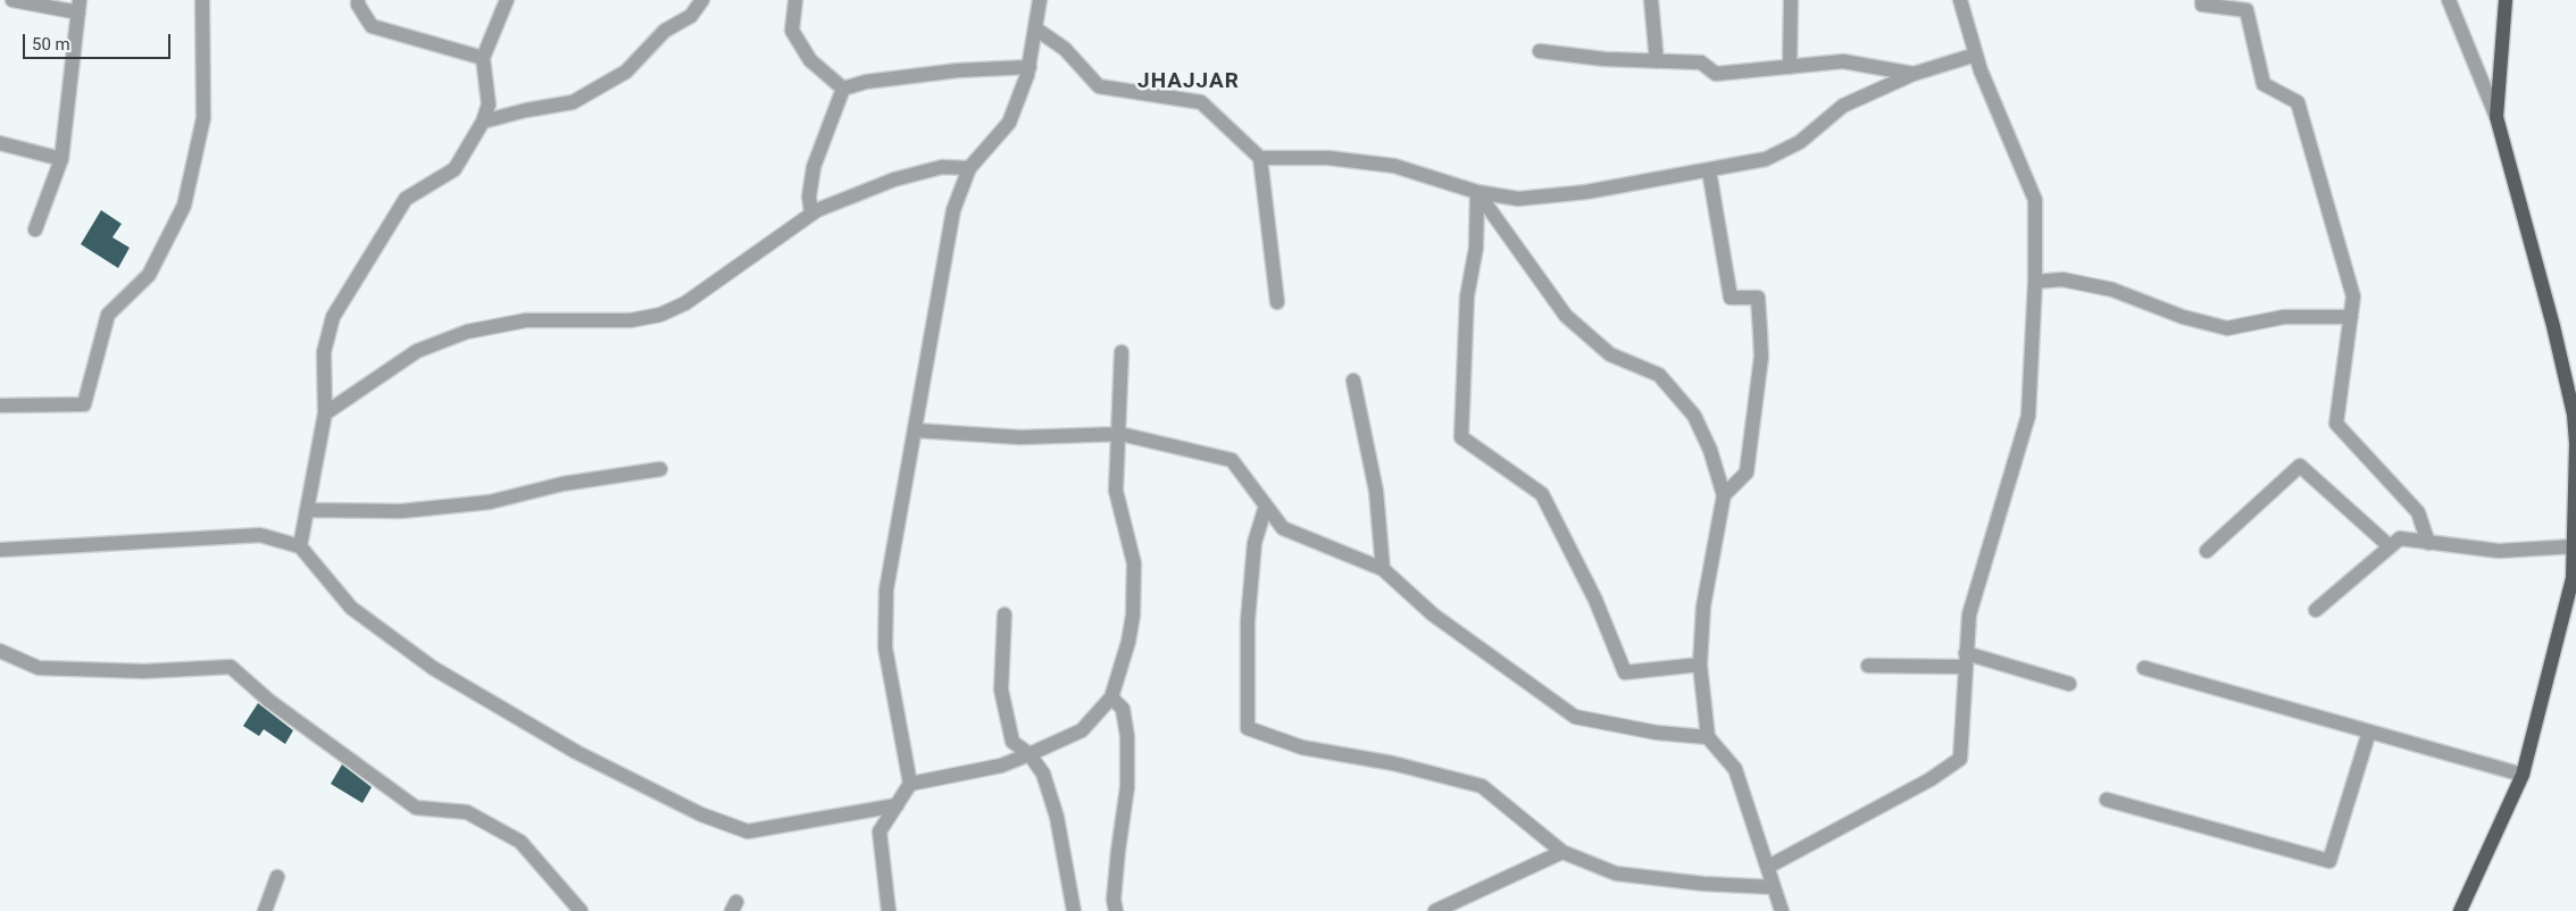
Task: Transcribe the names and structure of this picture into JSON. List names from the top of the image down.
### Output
{
  "districts": ["JHAJJAR"],
  "scale_bar": "50 m"
}
